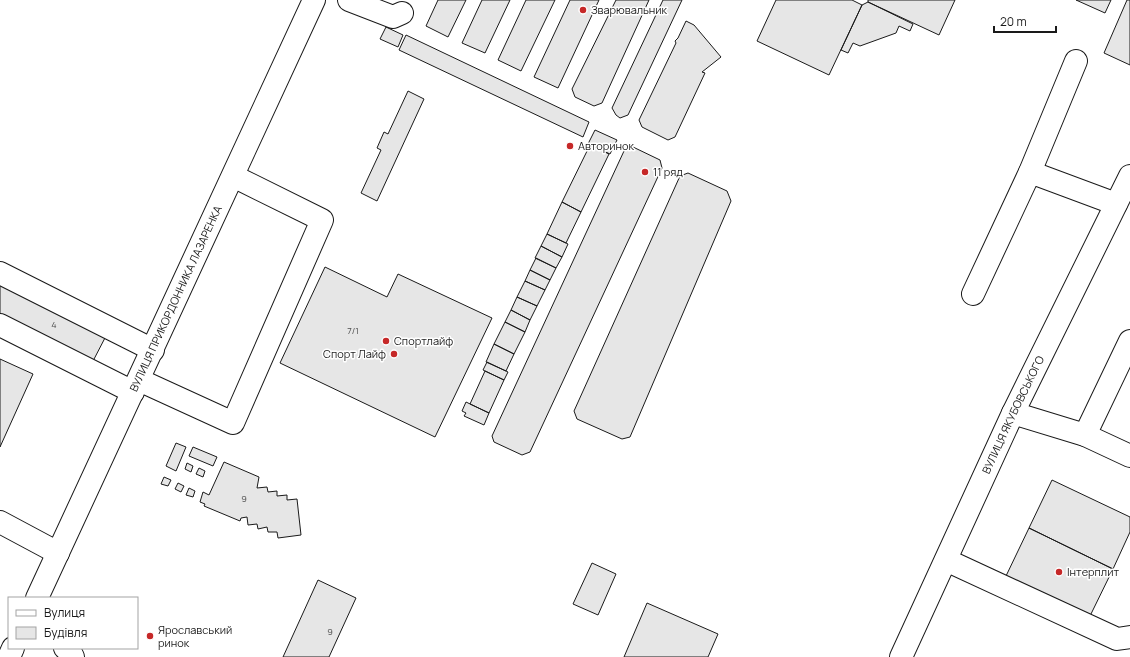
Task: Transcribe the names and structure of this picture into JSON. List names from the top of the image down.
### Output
{
  "streets": {
    "street": ["ВУЛИЦЯ ПРИКОРДОННИКА ЛАЗАРЕНКА", "ВУЛИЦЯ ЯКУБОВСЬКОГО"]
  },
  "places": [
    "Зварювальник",
    "Авторинок",
    "11 ряд",
    "Спортлайф",
    "Спорт Лайф",
    "Інтерплит",
    "Ярославський ринок"
  ],
  "house_numbers": [
    "4",
    "7/1",
    "9",
    "9"
  ],
  "legend": ["Вулиця", "Будівля"],
  "scale_bar": "20 m"
}
